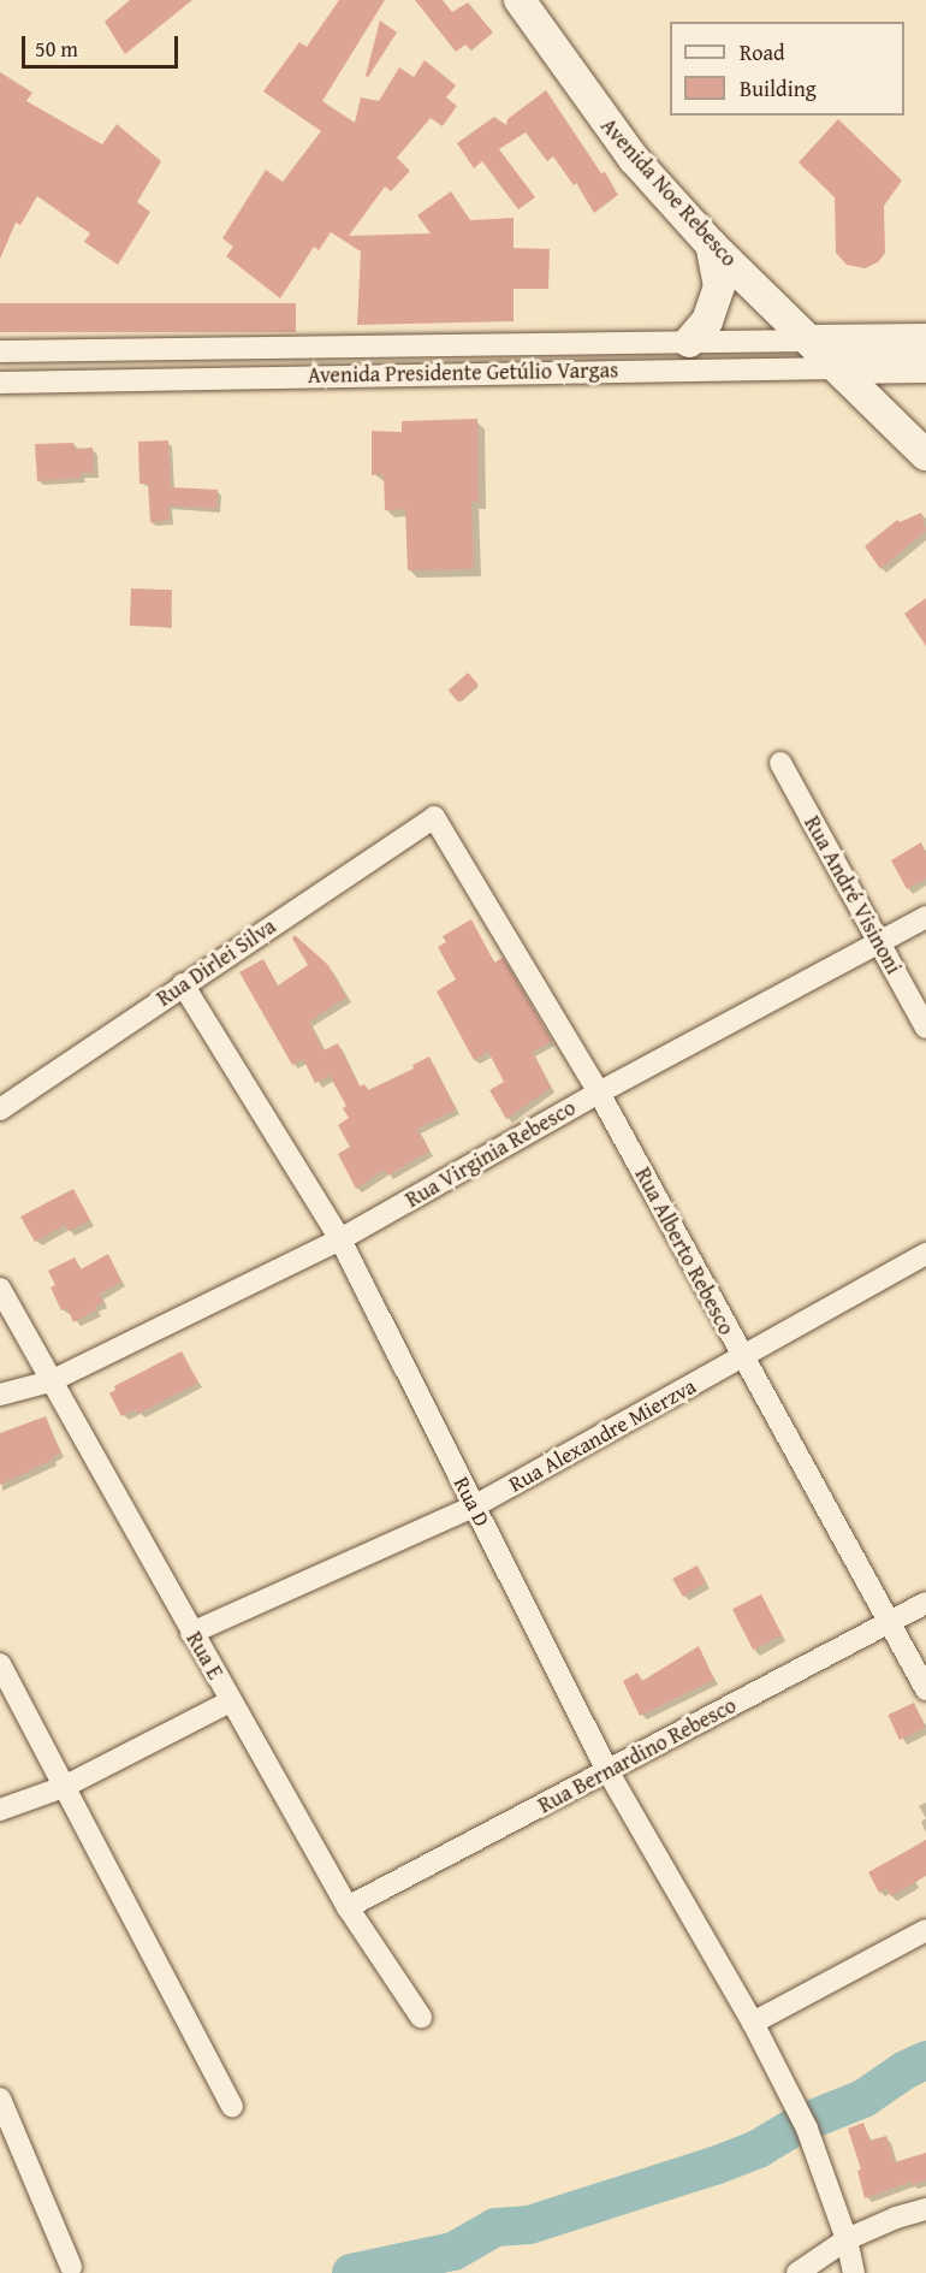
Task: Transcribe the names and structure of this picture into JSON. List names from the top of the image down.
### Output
{
  "streets": {
    "main road": ["Avenida Noe Rebesco", "Avenida Presidente Getúlio Vargas"],
    "street": [
      "Rua André Visinoni",
      "Rua Dirlei Silva",
      "Rua Virginia Rebesco",
      "Rua Alberto Rebesco",
      "Rua Alexandre Mierzva",
      "Rua D",
      "Rua E",
      "Rua Bernardino Rebesco"
    ]
  },
  "crossings": [
    ["Avenida Noe Rebesco", "Avenida Presidente Getúlio Vargas"],
    ["Rua André Visinoni", "Rua Virginia Rebesco"],
    ["Rua Dirlei Silva", "Rua Alberto Rebesco"],
    ["Rua Dirlei Silva", "Rua D"],
    ["Rua Virginia Rebesco", "Rua Alberto Rebesco"],
    ["Rua Virginia Rebesco", "Rua D"],
    ["Rua Virginia Rebesco", "Rua E"],
    ["Rua Alberto Rebesco", "Rua Alexandre Mierzva"],
    ["Rua Alberto Rebesco", "Rua Bernardino Rebesco"],
    ["Rua Alexandre Mierzva", "Rua D"],
    ["Rua Alexandre Mierzva", "Rua E"],
    ["Rua D", "Rua Bernardino Rebesco"],
    ["Rua E", "Rua Bernardino Rebesco"]
  ],
  "legend": ["Road", "Building"],
  "scale_bar": "50 m"
}
